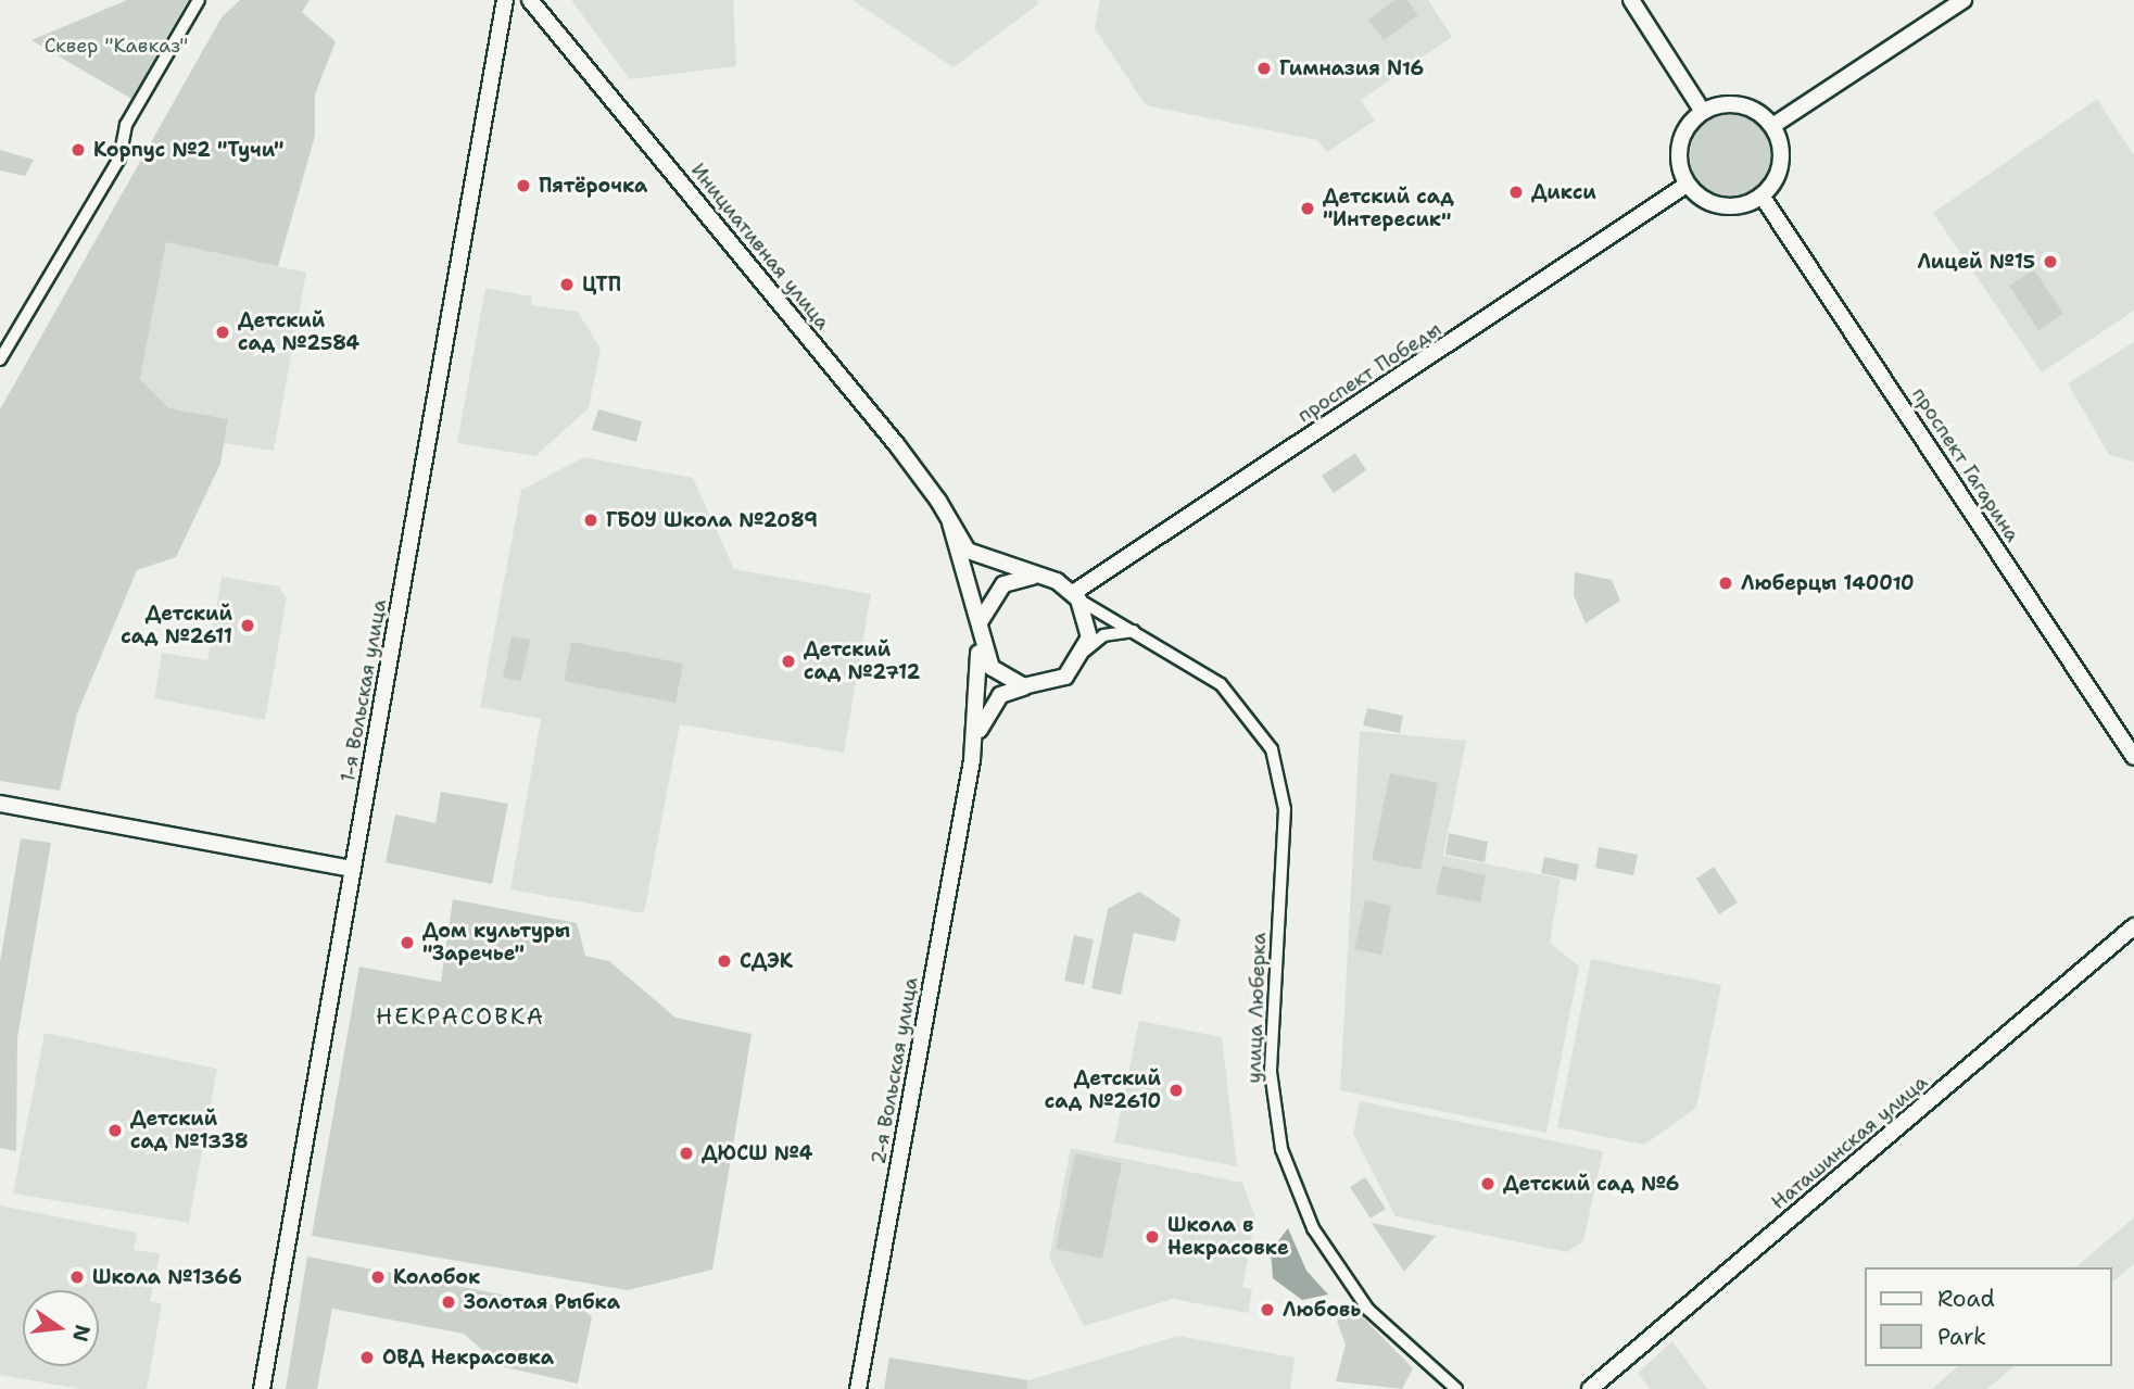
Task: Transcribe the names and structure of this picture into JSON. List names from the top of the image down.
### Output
{
  "streets": {
    "street": [
      "Инициативная улица",
      "проспект Победы",
      "проспект Гагарина",
      "1-я Вольская улица",
      "улица Люберка",
      "2-я Вольская улица",
      "Наташинская улица"
    ]
  },
  "crossings": [
    ["Инициативная улица", "проспект Победы"],
    ["Инициативная улица", "улица Люберка"],
    ["Инициативная улица", "2-я Вольская улица"],
    ["проспект Победы", "проспект Гагарина"],
    ["проспект Победы", "улица Люберка"],
    ["проспект Победы", "2-я Вольская улица"],
    ["улица Люберка", "2-я Вольская улица"]
  ],
  "districts": ["НЕКРАСОВКА"],
  "parks": ["Сквер \"Кавказ\""],
  "places": [
    "Гимназия N16",
    "Корпус №2 \"Тучи\"",
    "Пятёрочка",
    "Дикси",
    "Детский сад \"Интересик\"",
    "Лицей №15",
    "ЦТП",
    "Детский сад №2584",
    "ГБОУ Школа №2089",
    "Люберцы 140010",
    "Детский сад №2611",
    "Детский сад №2712",
    "Дом культуры \"Заречье\"",
    "СДЭК",
    "Детский сад №2610",
    "Детский сад №1338",
    "ДЮСШ №4",
    "Детский сад №6",
    "Школа в Некрасовке",
    "Школа №1366",
    "Колобок",
    "Золотая Рыбка",
    "Любовь",
    "ОВД Некрасовка"
  ],
  "legend": ["Road", "Park"],
  "north": "right"
}
